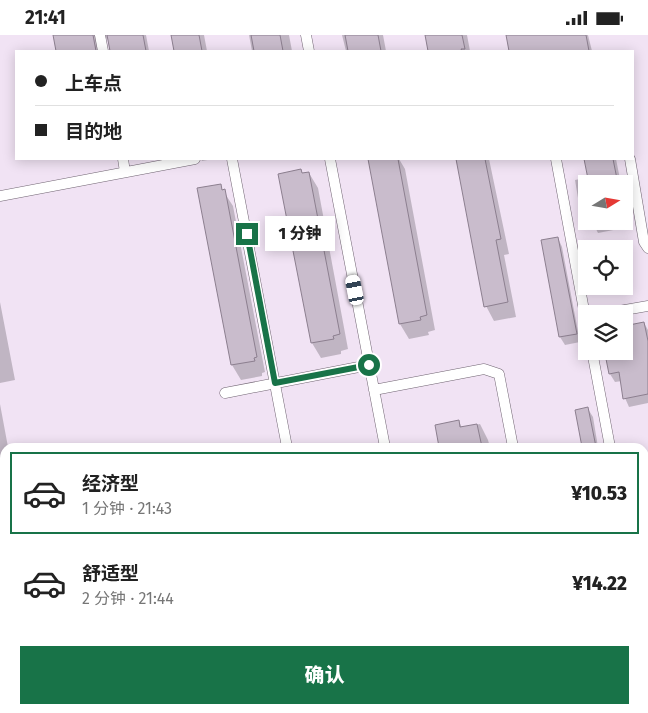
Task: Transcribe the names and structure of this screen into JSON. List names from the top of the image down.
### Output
{
  "north": "right",
  "page": {
    "status": "21:41",
    "banner": ["上车点", "目的地"],
    "bubble": "1 分钟",
    "list": [
      {
        "name": "经济型",
        "note": "1 分钟 · 21:43",
        "value": "¥10.53"
      },
      {
        "name": "舒适型",
        "note": "2 分钟 · 21:44",
        "value": "¥14.22"
      }
    ],
    "buttons": "确认"
  }
}
